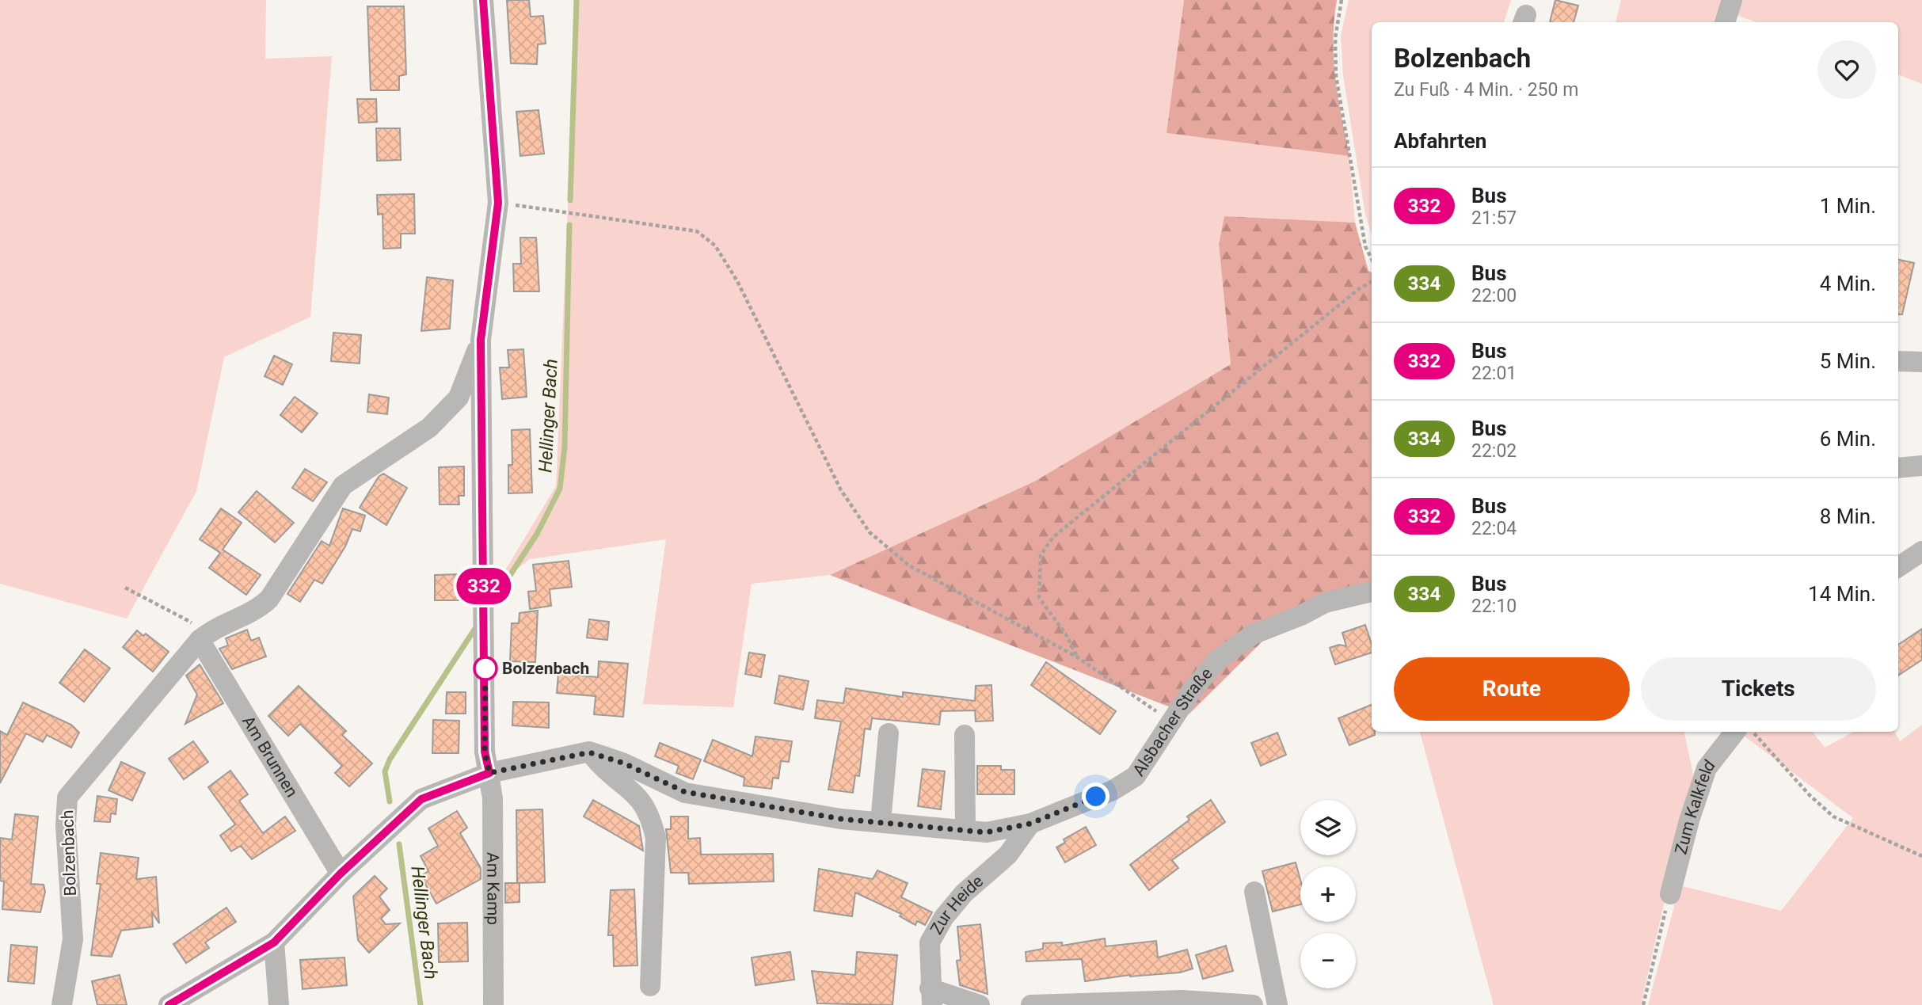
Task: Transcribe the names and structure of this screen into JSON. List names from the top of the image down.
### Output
{
  "streets": {
    "street": [
      "Alsbacher Straße",
      "Am Brunnen",
      "Zum Kalkfeld",
      "Bolzenbach",
      "Am Kamp",
      "Zur Heide"
    ]
  },
  "crossings": [
    ["Alsbacher Straße", "Am Brunnen"],
    ["Alsbacher Straße", "Am Kamp"],
    ["Alsbacher Straße", "Zur Heide"],
    ["Am Brunnen", "Bolzenbach"],
    ["Bolzenbach", "Am Kamp"]
  ],
  "water": ["Hellinger Bach"],
  "places": ["Bolzenbach"],
  "lines": ["bus line 332"],
  "page": {
    "on_map": "332",
    "heading": [
      ["Bolzenbach", "Zu Fuß · 4 Min. · 250 m"],
      "Abfahrten"
    ],
    "list": [
      {
        "mark": "332",
        "name": "Bus",
        "note": "21:57",
        "value": "1 Min."
      },
      {
        "mark": "334",
        "name": "Bus",
        "note": "22:00",
        "value": "4 Min."
      },
      {
        "mark": "332",
        "name": "Bus",
        "note": "22:01",
        "value": "5 Min."
      },
      {
        "mark": "334",
        "name": "Bus",
        "note": "22:02",
        "value": "6 Min."
      },
      {
        "mark": "332",
        "name": "Bus",
        "note": "22:04",
        "value": "8 Min."
      },
      {
        "mark": "334",
        "name": "Bus",
        "note": "22:10",
        "value": "14 Min."
      }
    ],
    "buttons": ["Route", "Tickets"],
    "map_buttons": ["+", "−"]
  }
}
